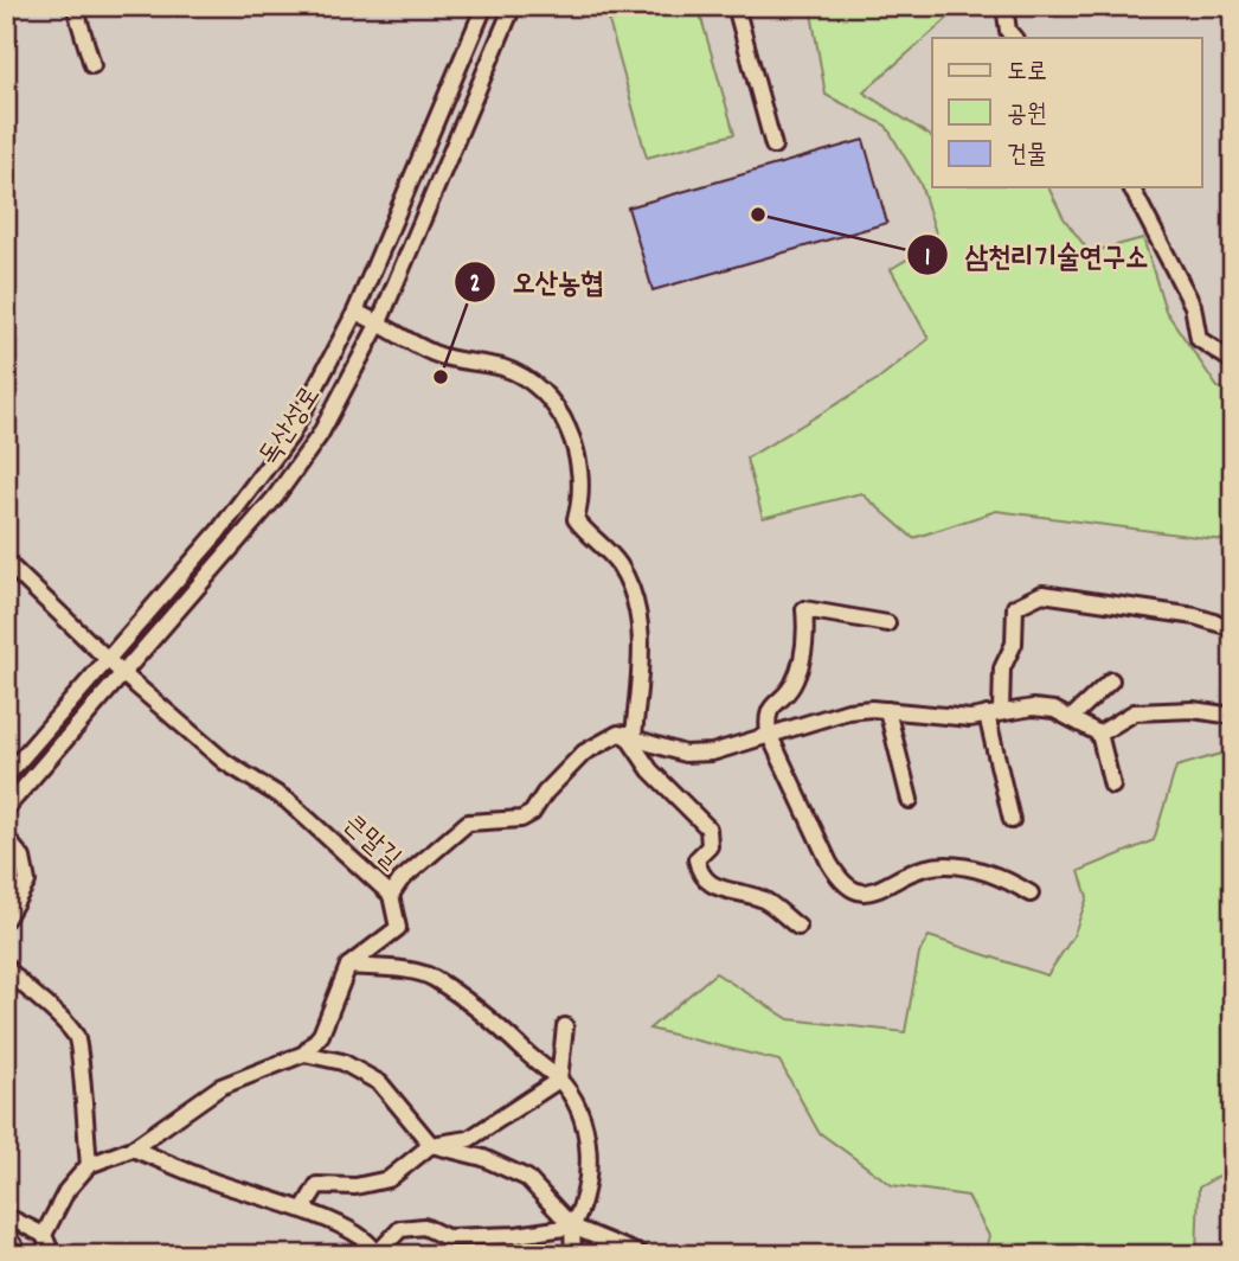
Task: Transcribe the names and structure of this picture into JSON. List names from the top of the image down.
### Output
{
  "streets": {
    "street": ["독산성로", "큰말길"]
  },
  "crossings": [
    ["독산성로", "큰말길"]
  ],
  "places": ["삼천리기술연구소", "오산농협"],
  "legend": ["도로", "공원", "건물"]
}
